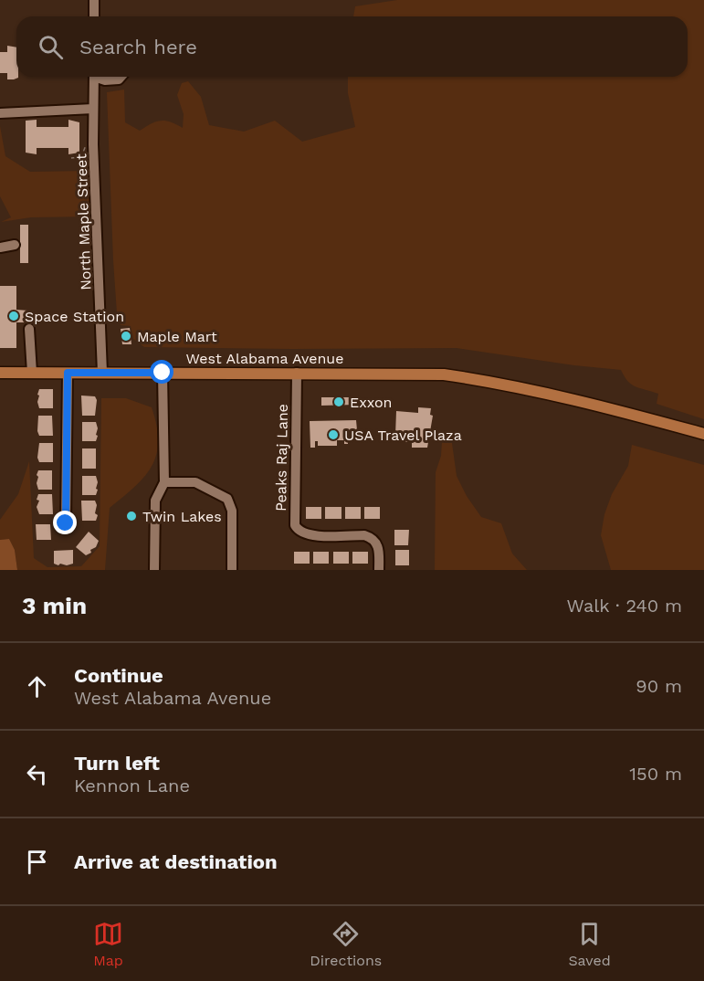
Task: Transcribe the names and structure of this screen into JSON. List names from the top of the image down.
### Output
{
  "streets": {
    "main road": ["West Alabama Avenue"],
    "street": ["North Maple Street", "Peaks Raj Lane"]
  },
  "crossings": [
    ["North Maple Street", "West Alabama Avenue"],
    ["West Alabama Avenue", "Peaks Raj Lane"]
  ],
  "places": [
    "Space Station",
    "Maple Mart",
    "Exxon",
    "USA Travel Plaza",
    "Twin Lakes"
  ],
  "page": {
    "search": "Search here",
    "heading": ["3 min", "Walk · 240 m"],
    "list": [
      ["Continue", "West Alabama Avenue", "90 m"],
      ["Turn left", "Kennon Lane", "150 m"],
      "Arrive at destination"
    ],
    "nav": ["Map", "Directions", "Saved"]
  }
}
